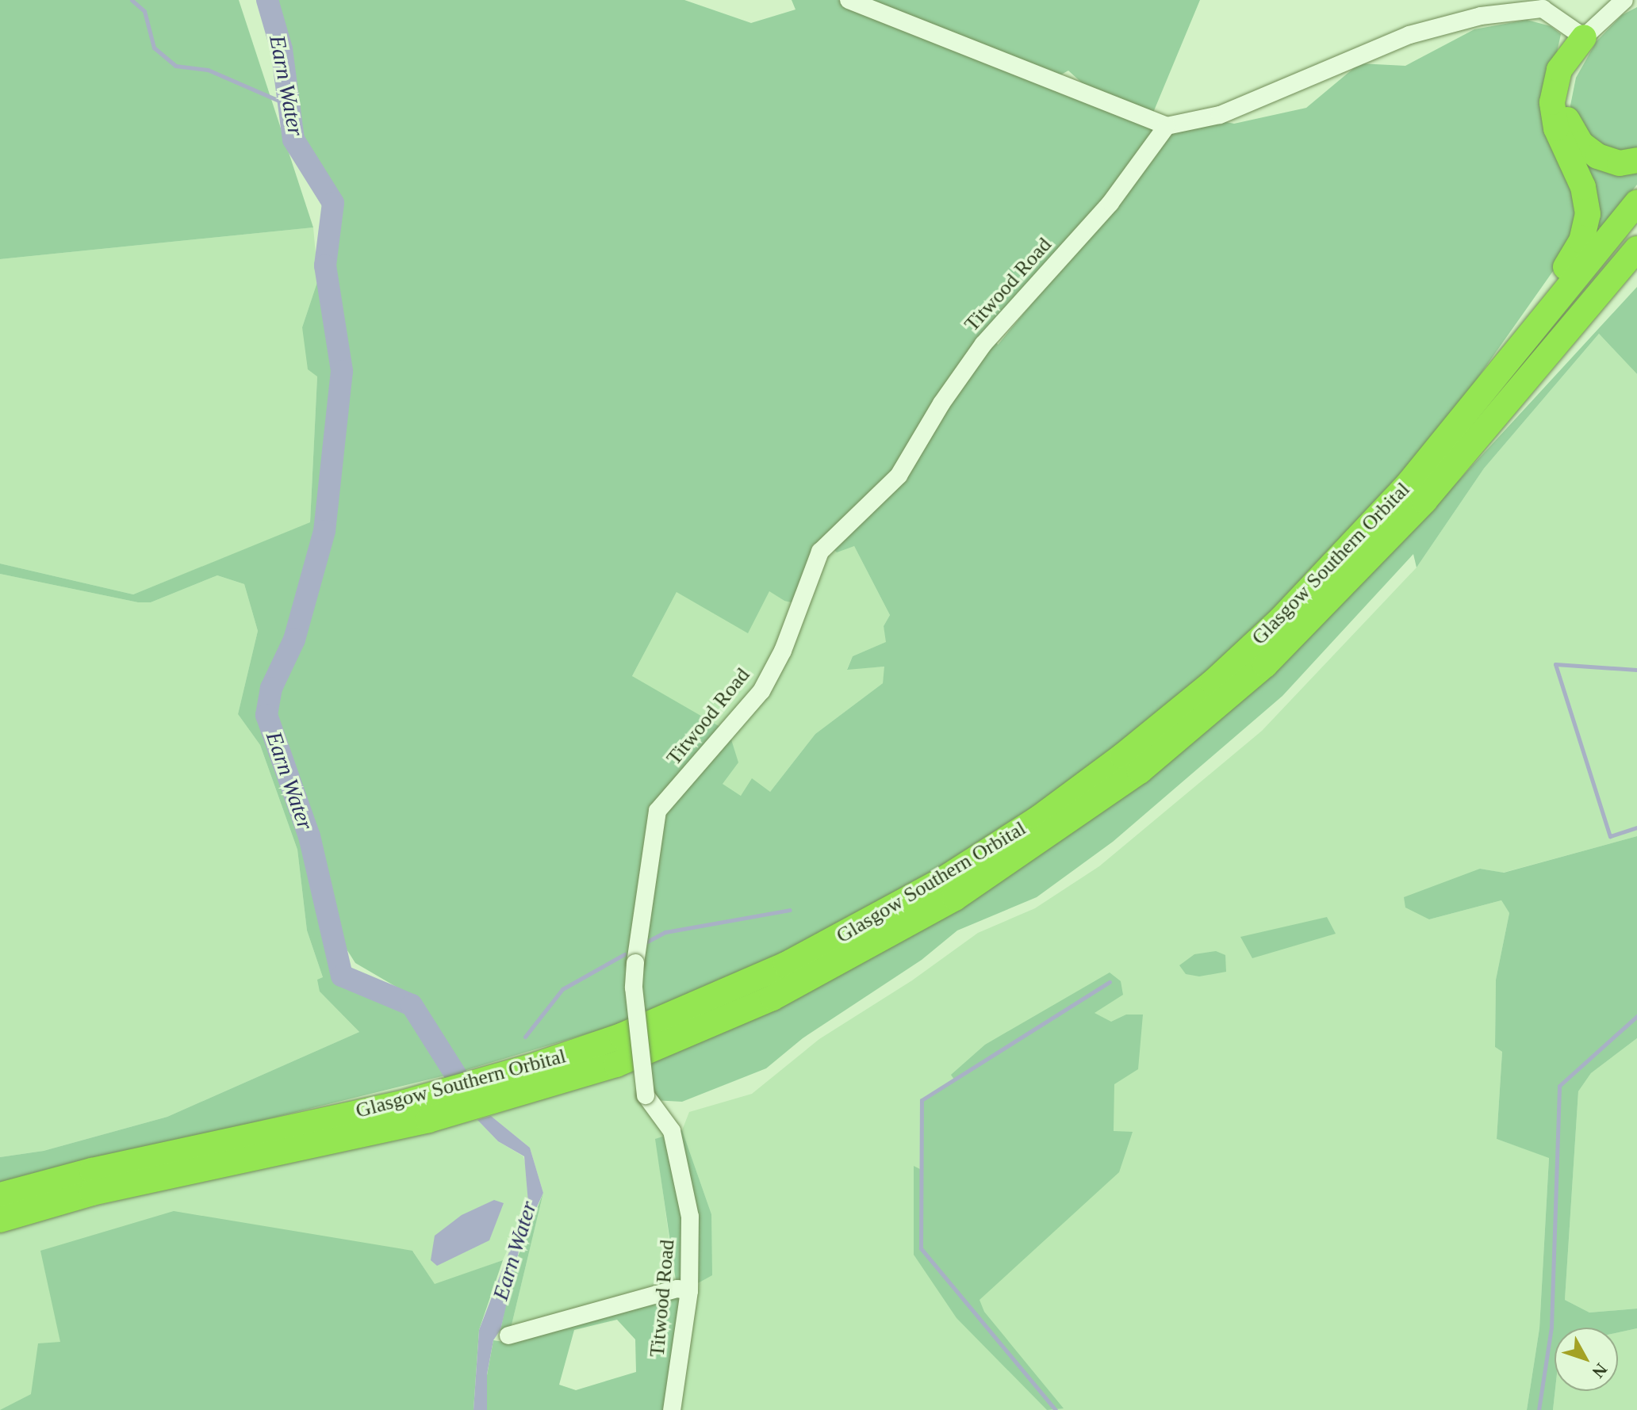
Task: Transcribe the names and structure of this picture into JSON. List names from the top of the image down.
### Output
{
  "streets": {
    "highway": ["Glasgow Southern Orbital"],
    "street": ["Titwood Road"]
  },
  "water": ["Earn Water"],
  "north": "bottom right"
}
